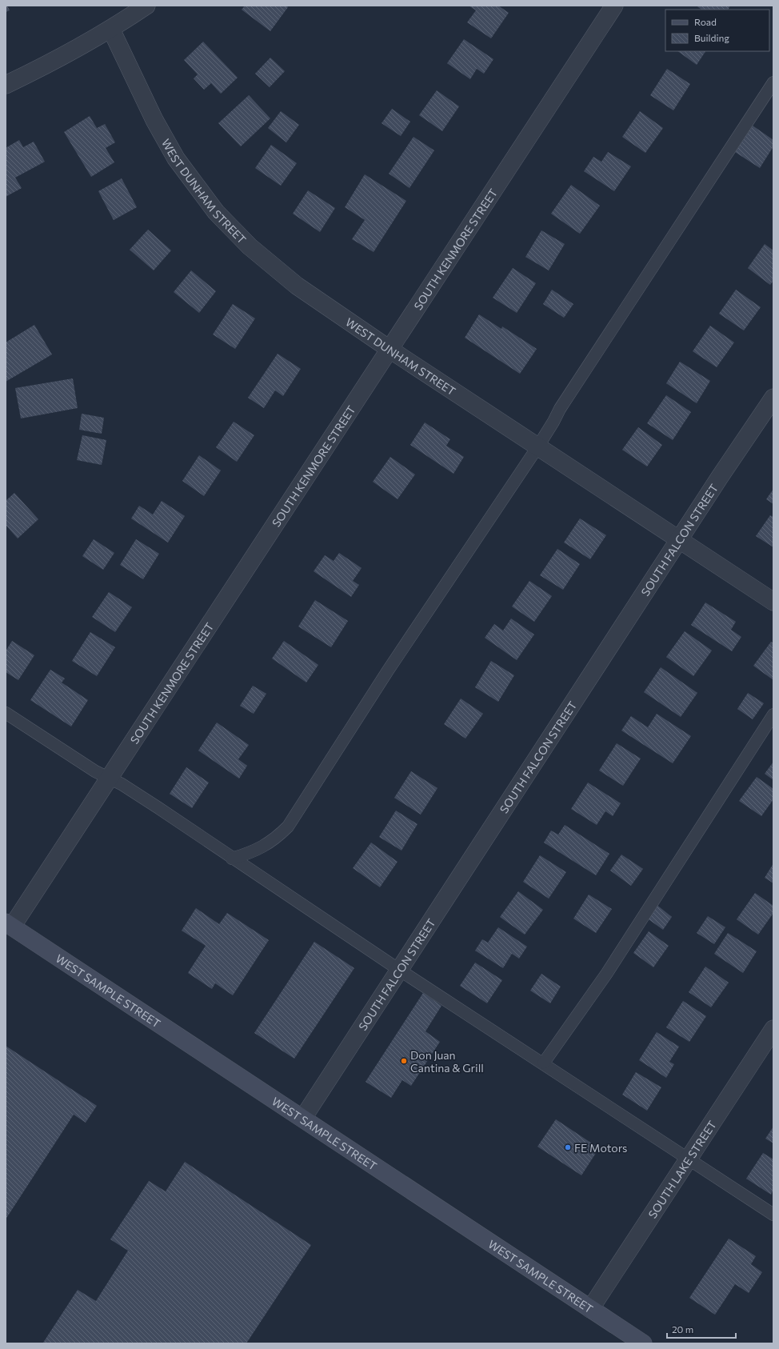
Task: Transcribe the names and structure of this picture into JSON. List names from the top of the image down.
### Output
{
  "streets": {
    "main road": ["WEST SAMPLE STREET"],
    "street": [
      "WEST DUNHAM STREET",
      "SOUTH KENMORE STREET",
      "SOUTH FALCON STREET",
      "SOUTH LAKE STREET"
    ]
  },
  "crossings": [
    ["WEST DUNHAM STREET", "SOUTH KENMORE STREET"],
    ["WEST DUNHAM STREET", "SOUTH FALCON STREET"],
    ["SOUTH KENMORE STREET", "WEST SAMPLE STREET"],
    ["SOUTH FALCON STREET", "WEST SAMPLE STREET"],
    ["WEST SAMPLE STREET", "SOUTH LAKE STREET"]
  ],
  "places": ["Don Juan Cantina & Grill", "FE Motors"],
  "legend": ["Road", "Building"],
  "scale_bar": "20 m"
}
